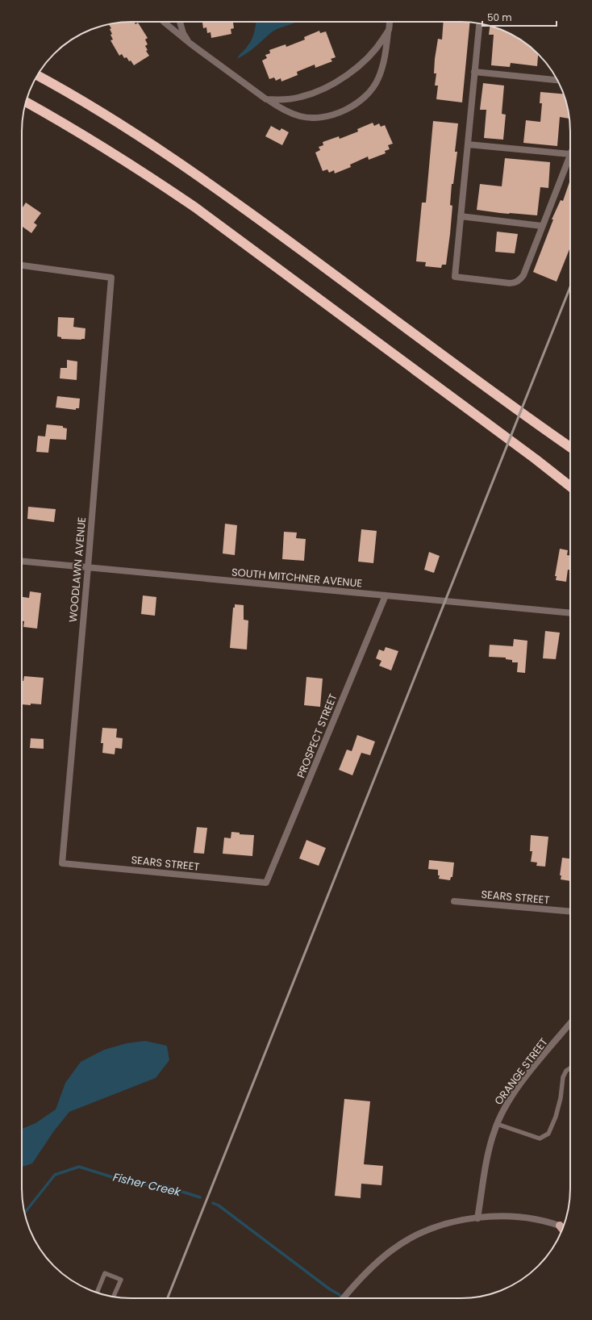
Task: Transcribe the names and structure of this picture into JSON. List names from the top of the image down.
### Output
{
  "streets": {
    "street": [
      "WOODLAWN AVENUE",
      "SOUTH MITCHNER AVENUE",
      "PROSPECT STREET",
      "SEARS STREET",
      "ORANGE STREET"
    ]
  },
  "crossings": [
    ["WOODLAWN AVENUE", "SOUTH MITCHNER AVENUE"],
    ["WOODLAWN AVENUE", "SEARS STREET"],
    ["SOUTH MITCHNER AVENUE", "PROSPECT STREET"],
    ["PROSPECT STREET", "SEARS STREET"]
  ],
  "water": ["Fisher Creek"],
  "scale_bar": "50 m"
}
